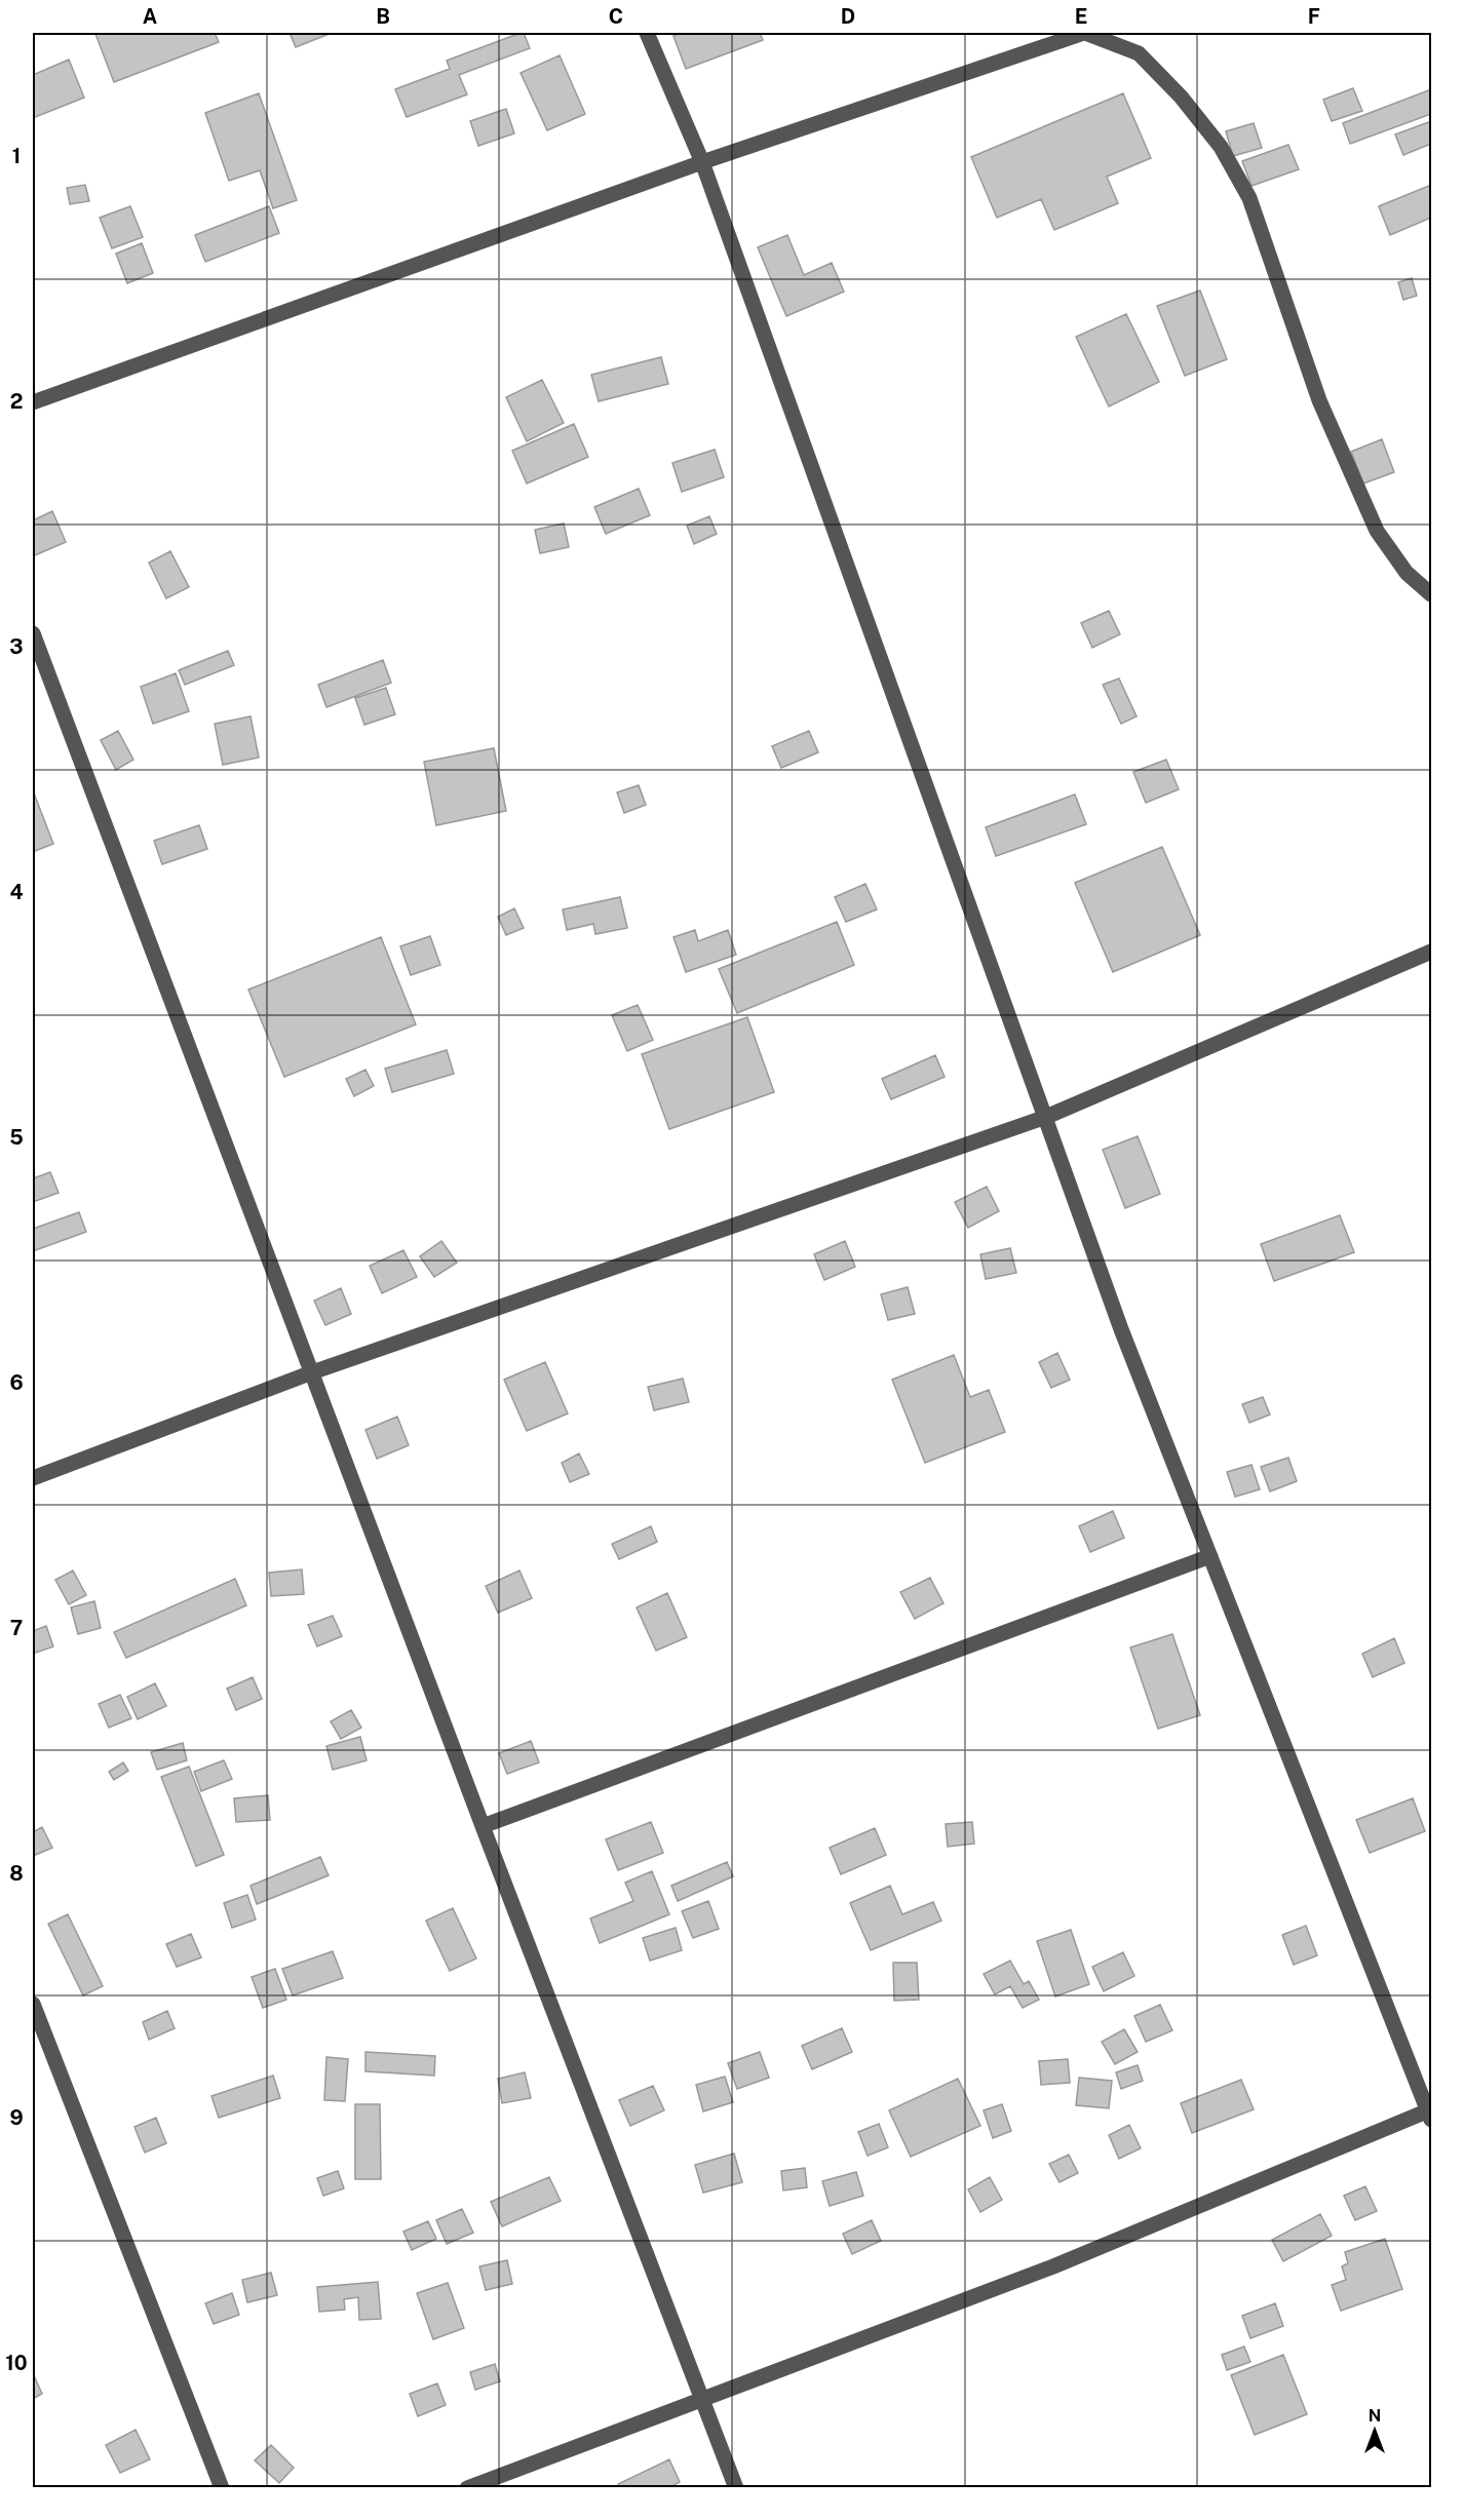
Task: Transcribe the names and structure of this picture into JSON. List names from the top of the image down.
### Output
{
  "north": "top",
  "grid": {
    "columns": [
      "A",
      "B",
      "C",
      "D",
      "E",
      "F"
    ],
    "rows": [
      "1",
      "2",
      "3",
      "4",
      "5",
      "6",
      "7",
      "8",
      "9",
      "10"
    ]
  }
}
